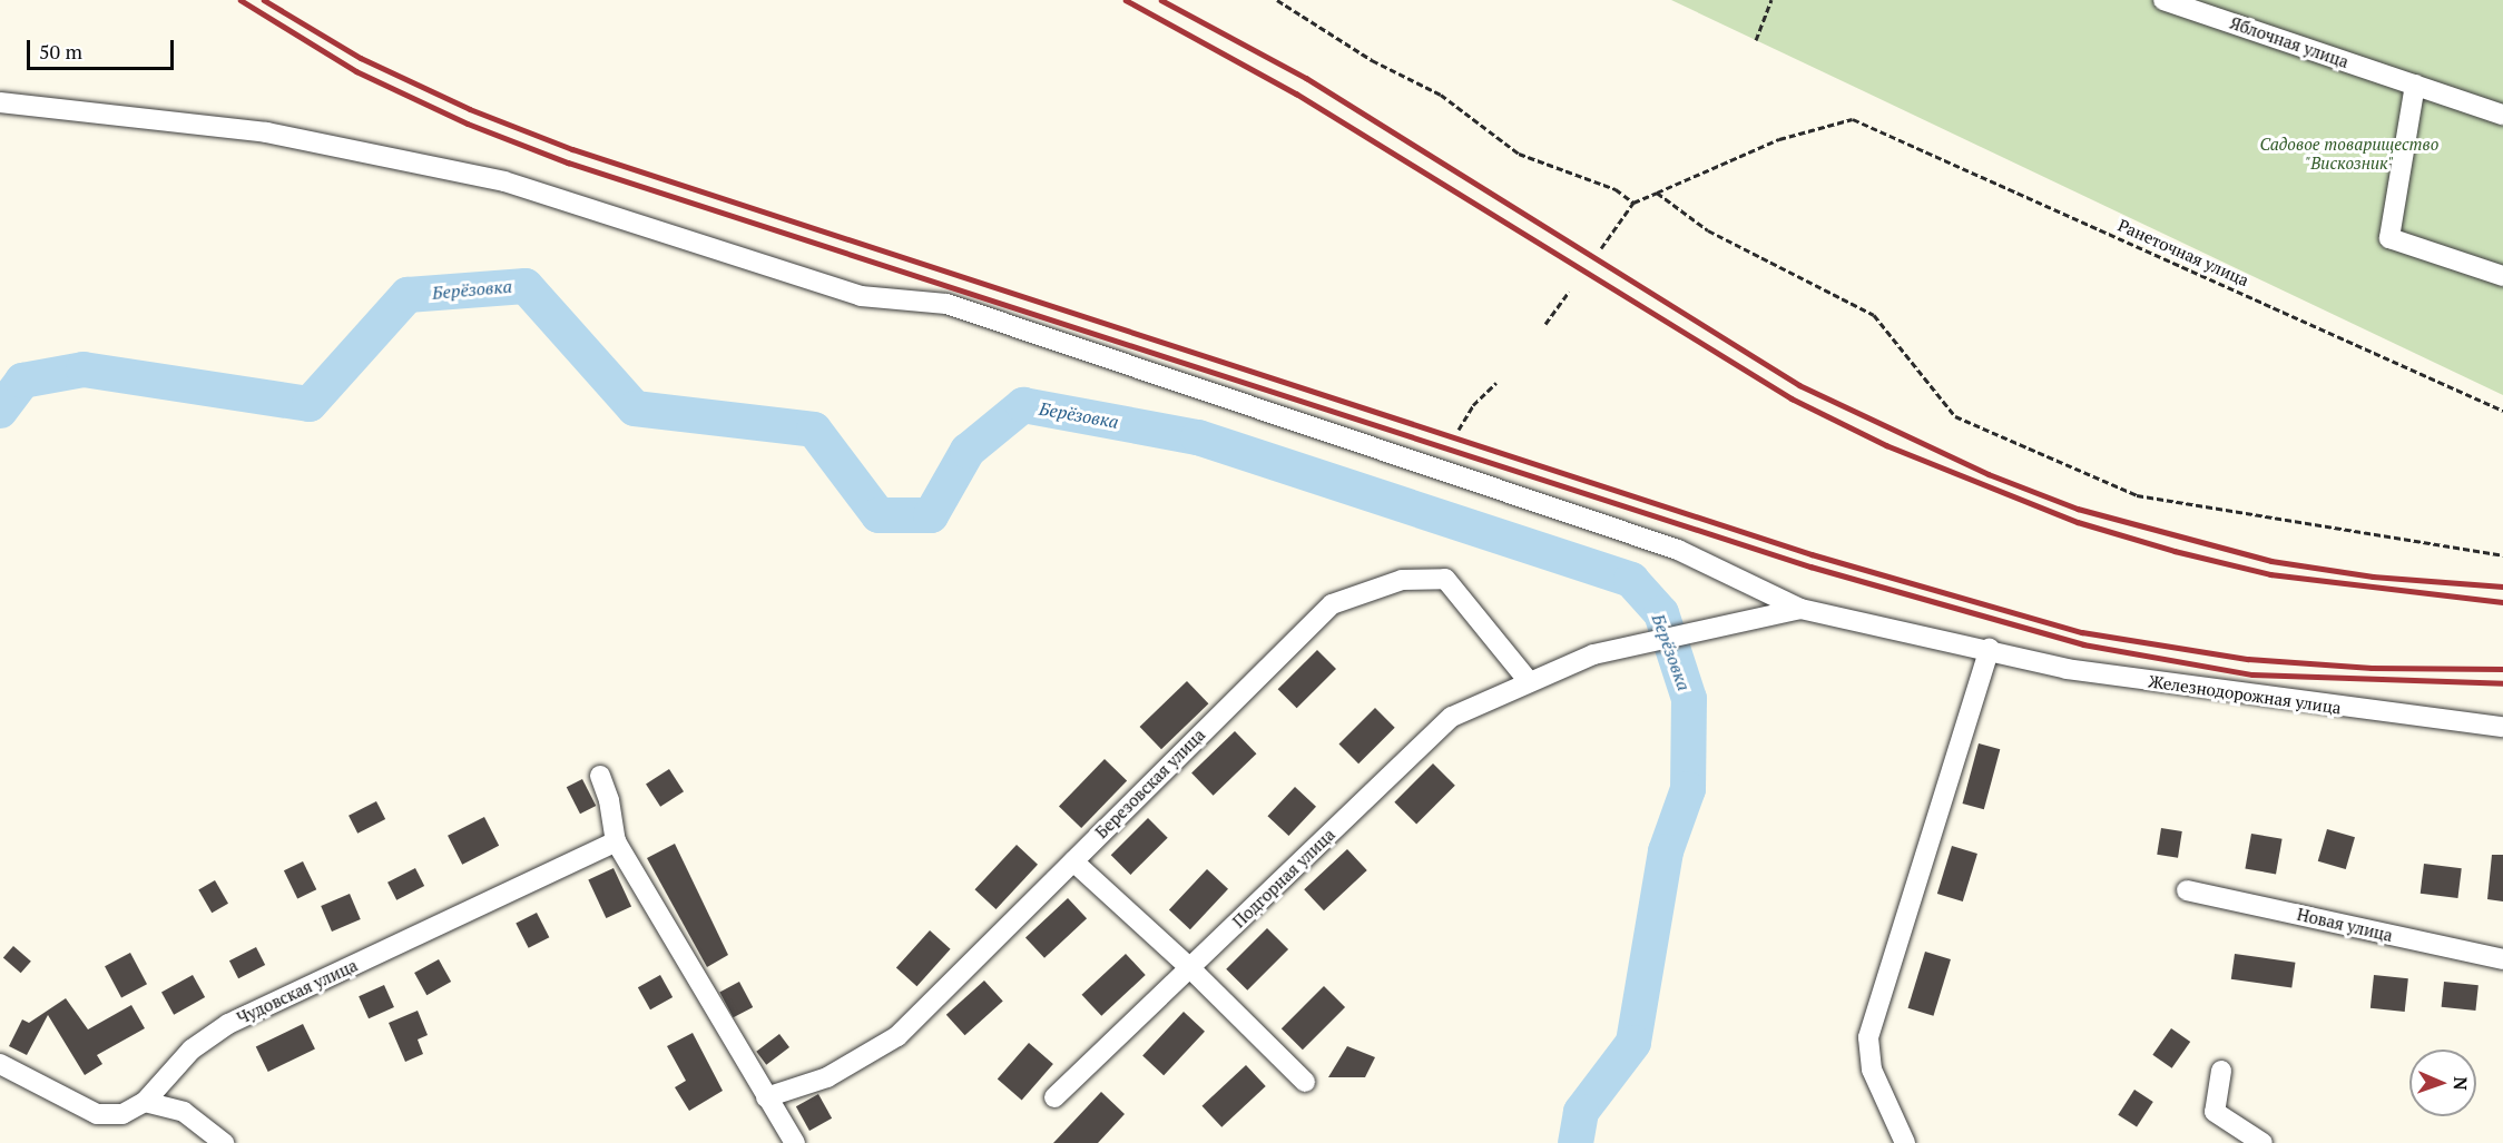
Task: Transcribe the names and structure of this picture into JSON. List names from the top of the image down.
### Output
{
  "streets": {
    "street": [
      "Яблочная улица",
      "Железнодорожная улица",
      "Березовская улица",
      "Подгорная улица",
      "Новая улица",
      "Чудовская улица"
    ],
    "path": ["Ранеточная улица"]
  },
  "crossings": [
    ["Железнодорожная улица", "Подгорная улица"],
    ["Березовская улица", "Подгорная улица"]
  ],
  "water": ["Берёзовка"],
  "parks": ["Садовое товарищество \"Вискозник\""],
  "scale_bar": "50 m",
  "north": "right"
}
